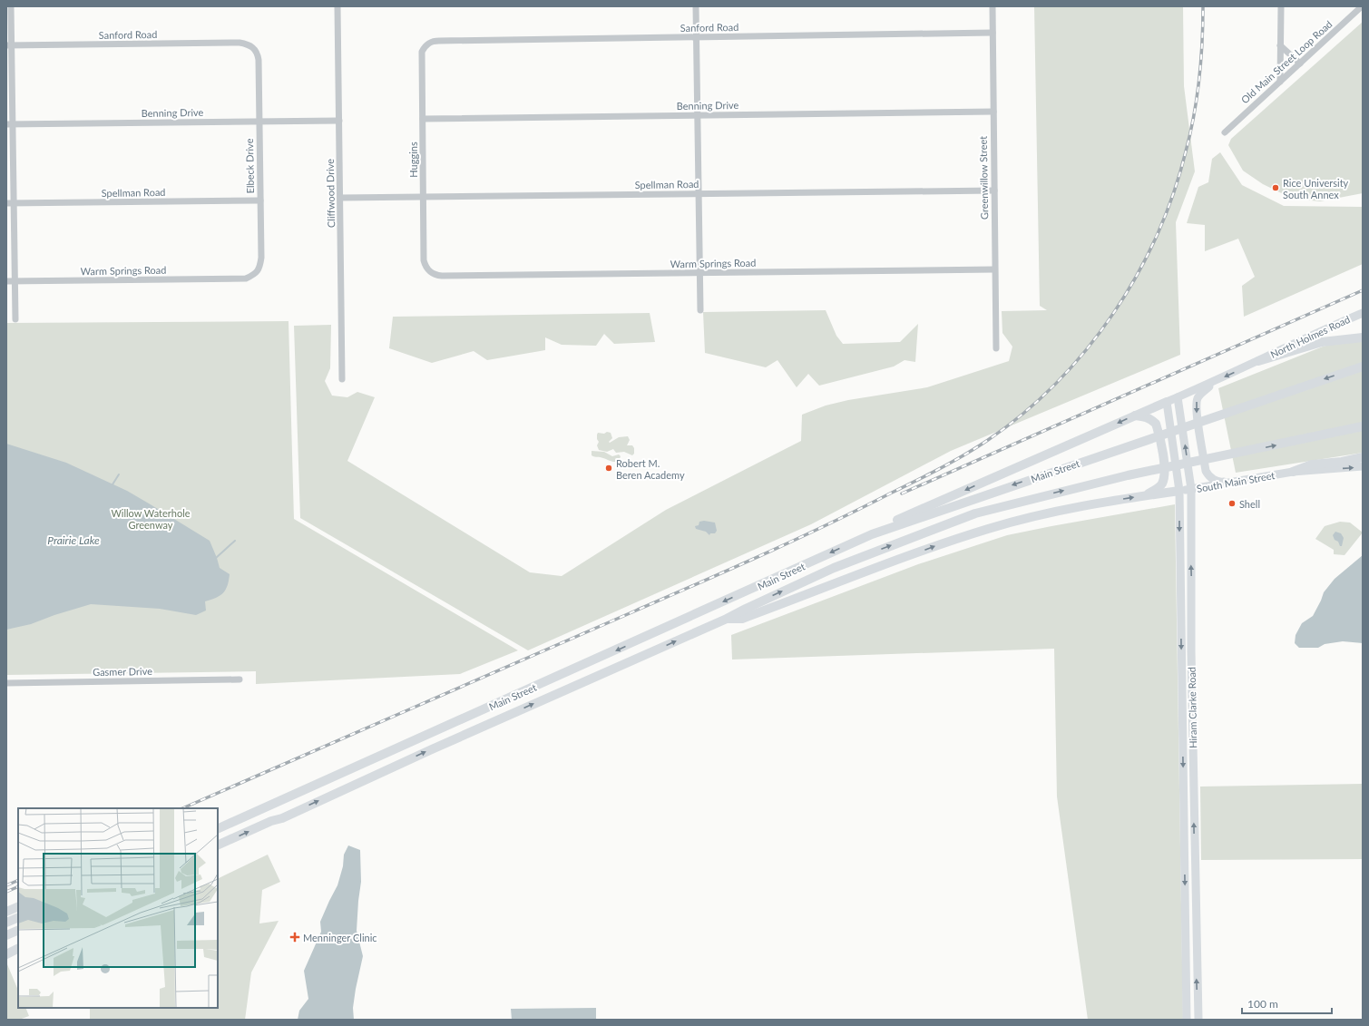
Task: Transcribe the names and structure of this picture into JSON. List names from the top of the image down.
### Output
{
  "streets": {
    "highway": ["Main Street"],
    "main road": ["North Holmes Road", "South Main Street", "Hiram Clarke Road"],
    "street": [
      "Sanford Road",
      "Old Main Street Loop Road",
      "Benning Drive",
      "Huggins",
      "Elbeck Drive",
      "Greenwillow Street",
      "Spellman Road",
      "Cliffwood Drive",
      "Warm Springs Road",
      "Gasmer Drive"
    ]
  },
  "crossings": [
    ["Sanford Road", "Huggins"],
    ["Sanford Road", "Elbeck Drive"],
    ["Sanford Road", "Greenwillow Street"],
    ["Benning Drive", "Huggins"],
    ["Benning Drive", "Elbeck Drive"],
    ["Benning Drive", "Greenwillow Street"],
    ["Benning Drive", "Cliffwood Drive"],
    ["Huggins", "Spellman Road"],
    ["Huggins", "Warm Springs Road"],
    ["Elbeck Drive", "Spellman Road"],
    ["Elbeck Drive", "Warm Springs Road"],
    ["Greenwillow Street", "Spellman Road"],
    ["Greenwillow Street", "Warm Springs Road"],
    ["Spellman Road", "Cliffwood Drive"],
    ["South Main Street", "Hiram Clarke Road"]
  ],
  "one_way": ["South Main Street"],
  "water": ["Prairie Lake"],
  "parks": ["Willow Waterhole Greenway"],
  "places": {
    "other": ["Rice University South Annex", "Robert M. Beren Academy", "Shell"],
    "health": ["Menninger Clinic"]
  },
  "scale_bar": "100 m"
}
